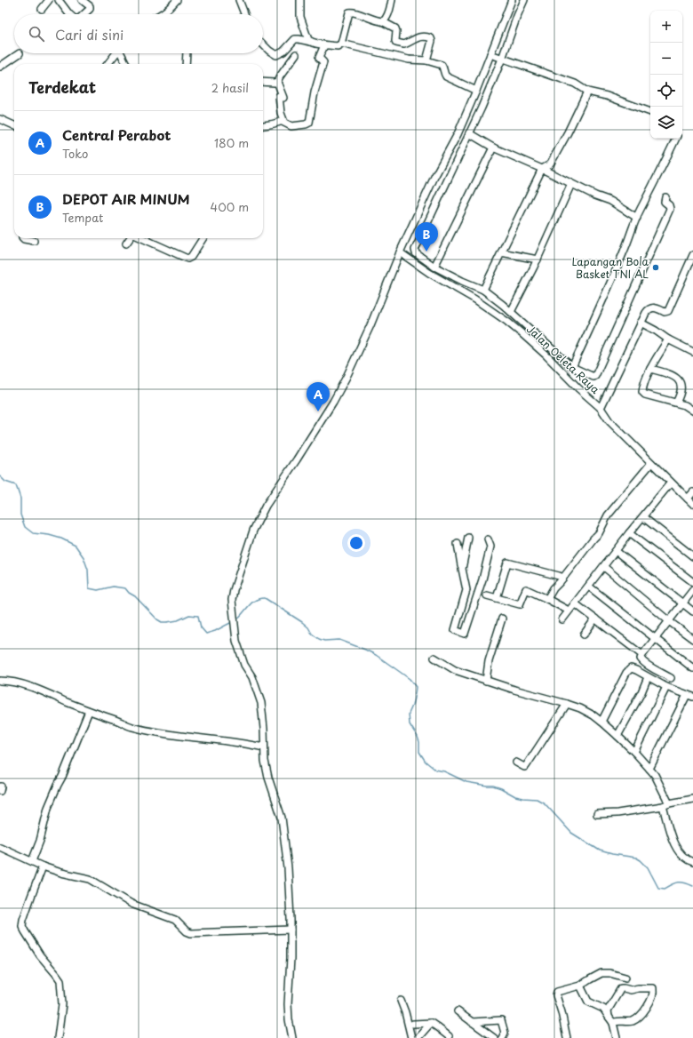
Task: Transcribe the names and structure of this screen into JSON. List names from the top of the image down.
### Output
{
  "streets": {
    "street": ["Jalan Oeleta Raya"]
  },
  "places": ["Lapangan Bola Basket TNI AL"],
  "page": {
    "map_buttons": ["+", "−"],
    "search": "Cari di sini",
    "heading": ["Terdekat", "2 hasil"],
    "list": [
      {
        "mark": "A",
        "name": "Central Perabot",
        "note": "Toko",
        "value": "180 m"
      },
      {
        "mark": "B",
        "name": "DEPOT AIR MINUM",
        "note": "Tempat",
        "value": "400 m"
      }
    ],
    "pins": ["B", "A"]
  }
}
